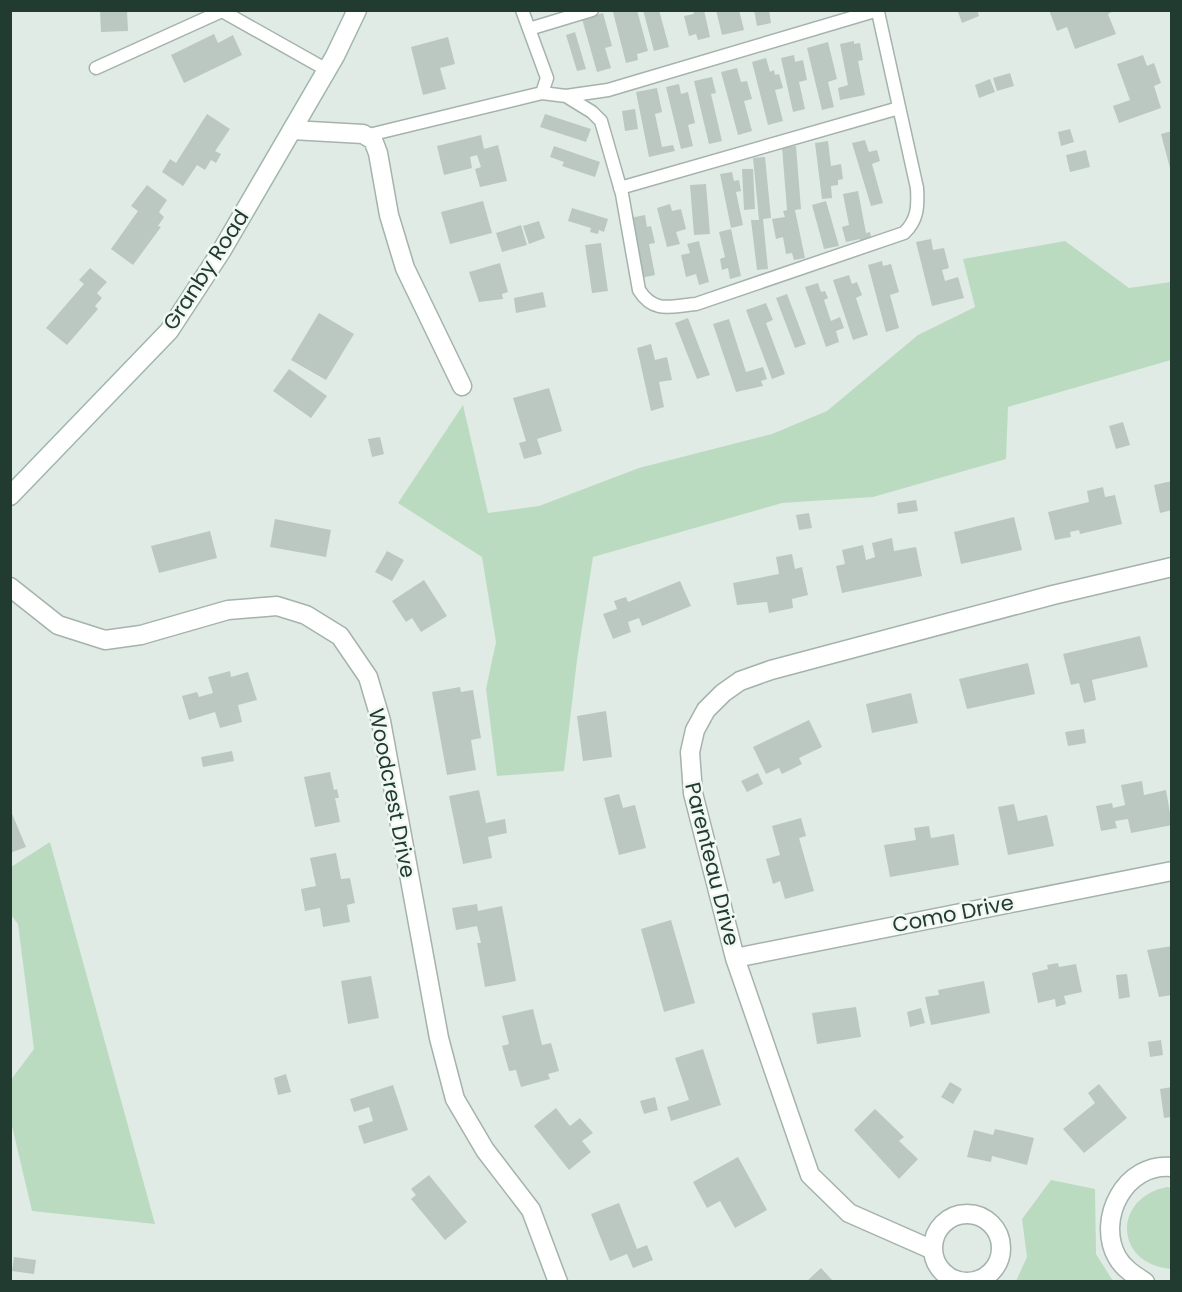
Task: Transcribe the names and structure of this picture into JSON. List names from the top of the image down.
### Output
{
  "streets": {
    "street": [
      "Granby Road",
      "Woodcrest Drive",
      "Parenteau Drive",
      "Como Drive"
    ]
  },
  "crossings": [
    ["Parenteau Drive", "Como Drive"]
  ]
}
